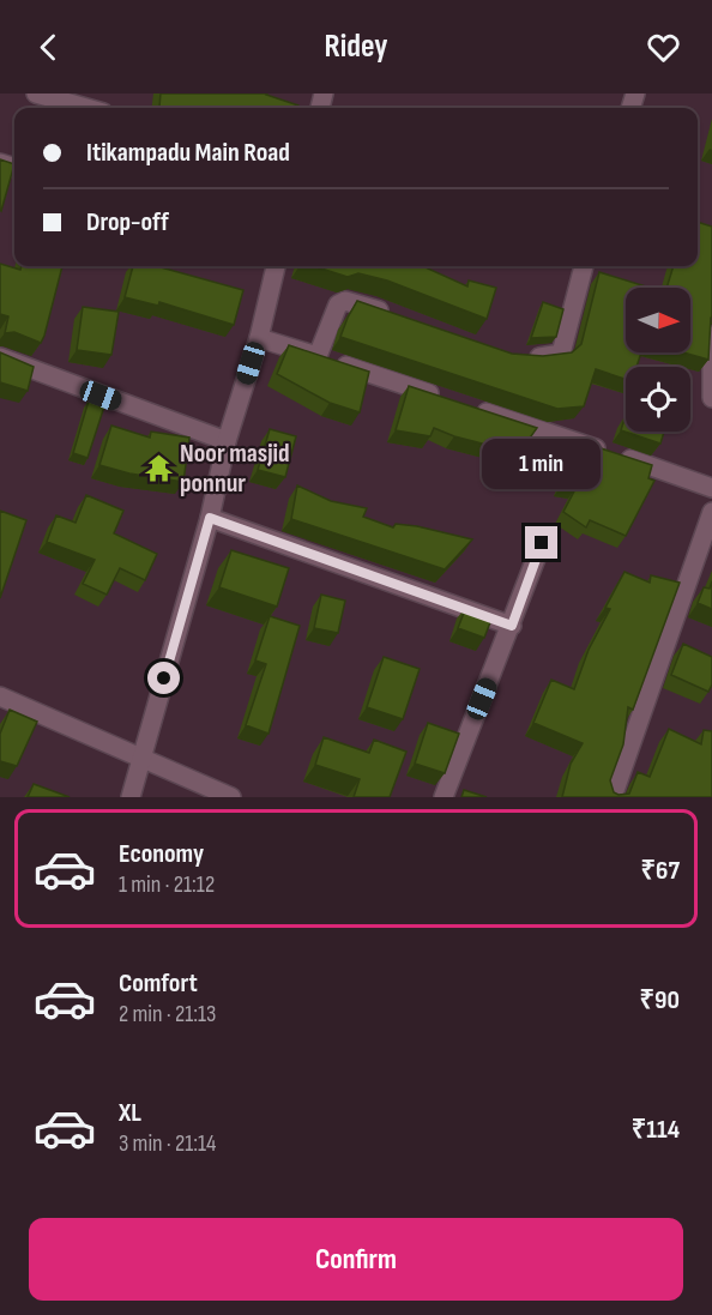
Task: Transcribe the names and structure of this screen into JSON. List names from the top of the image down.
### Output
{
  "places": {
    "temple": ["Noor masjid ponnur"]
  },
  "north": "right",
  "page": {
    "header": "Ridey",
    "banner": ["Itikampadu Main Road", "Drop-off"],
    "bubble": "1 min",
    "list": [
      {
        "name": "Economy",
        "note": "1 min · 21:12",
        "value": "₹67"
      },
      {
        "name": "Comfort",
        "note": "2 min · 21:13",
        "value": "₹90"
      },
      {
        "name": "XL",
        "note": "3 min · 21:14",
        "value": "₹114"
      }
    ],
    "buttons": "Confirm"
  }
}
